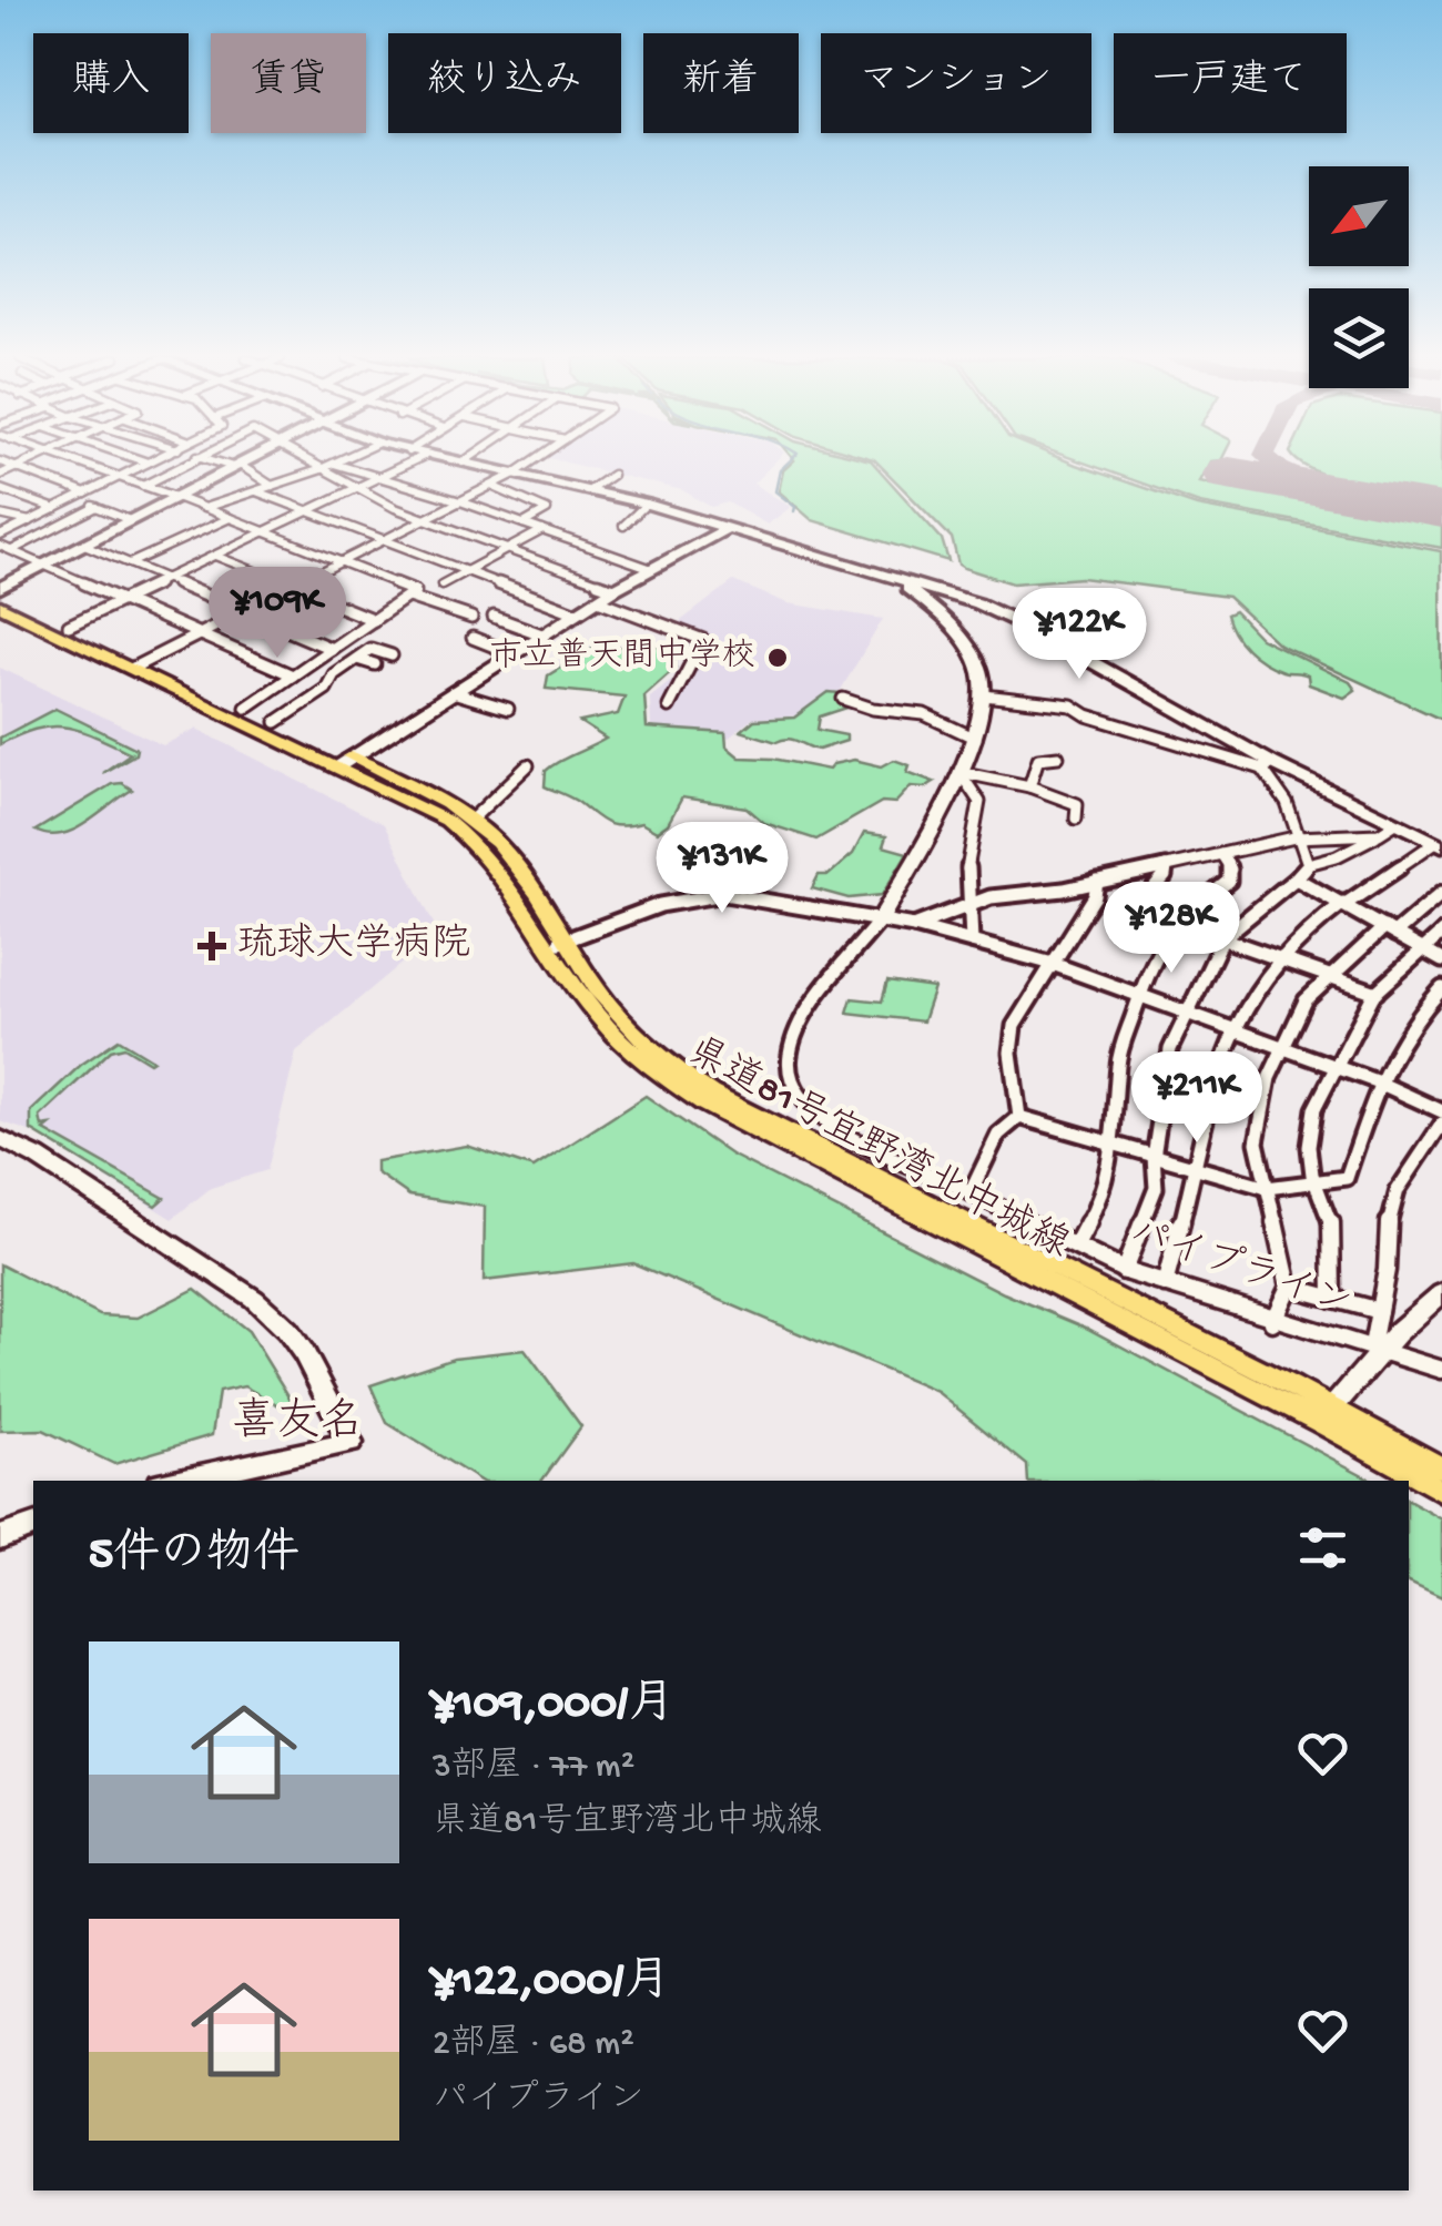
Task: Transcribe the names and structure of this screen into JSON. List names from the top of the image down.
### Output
{
  "streets": {
    "main road": ["県道81号宜野湾北中城線"],
    "street": ["パイプライン"]
  },
  "districts": ["喜友名"],
  "places": {
    "other": ["市立普天間中学校"],
    "health": ["琉球大学病院"]
  },
  "north": "bottom left",
  "page": {
    "chip": [
      "購入",
      "賃貸",
      "絞り込み",
      "新着",
      "マンション",
      "一戸建て"
    ],
    "price": [
      "¥109K",
      "¥122K",
      "¥131K",
      "¥128K",
      "¥211K"
    ],
    "heading": "5件の物件",
    "list": [
      {
        "name": "¥109,000/月",
        "note": "3部屋 · 77 m² · 県道81号宜野湾北中城線"
      },
      {
        "name": "¥122,000/月",
        "note": "2部屋 · 68 m² · パイプライン"
      }
    ]
  }
}
